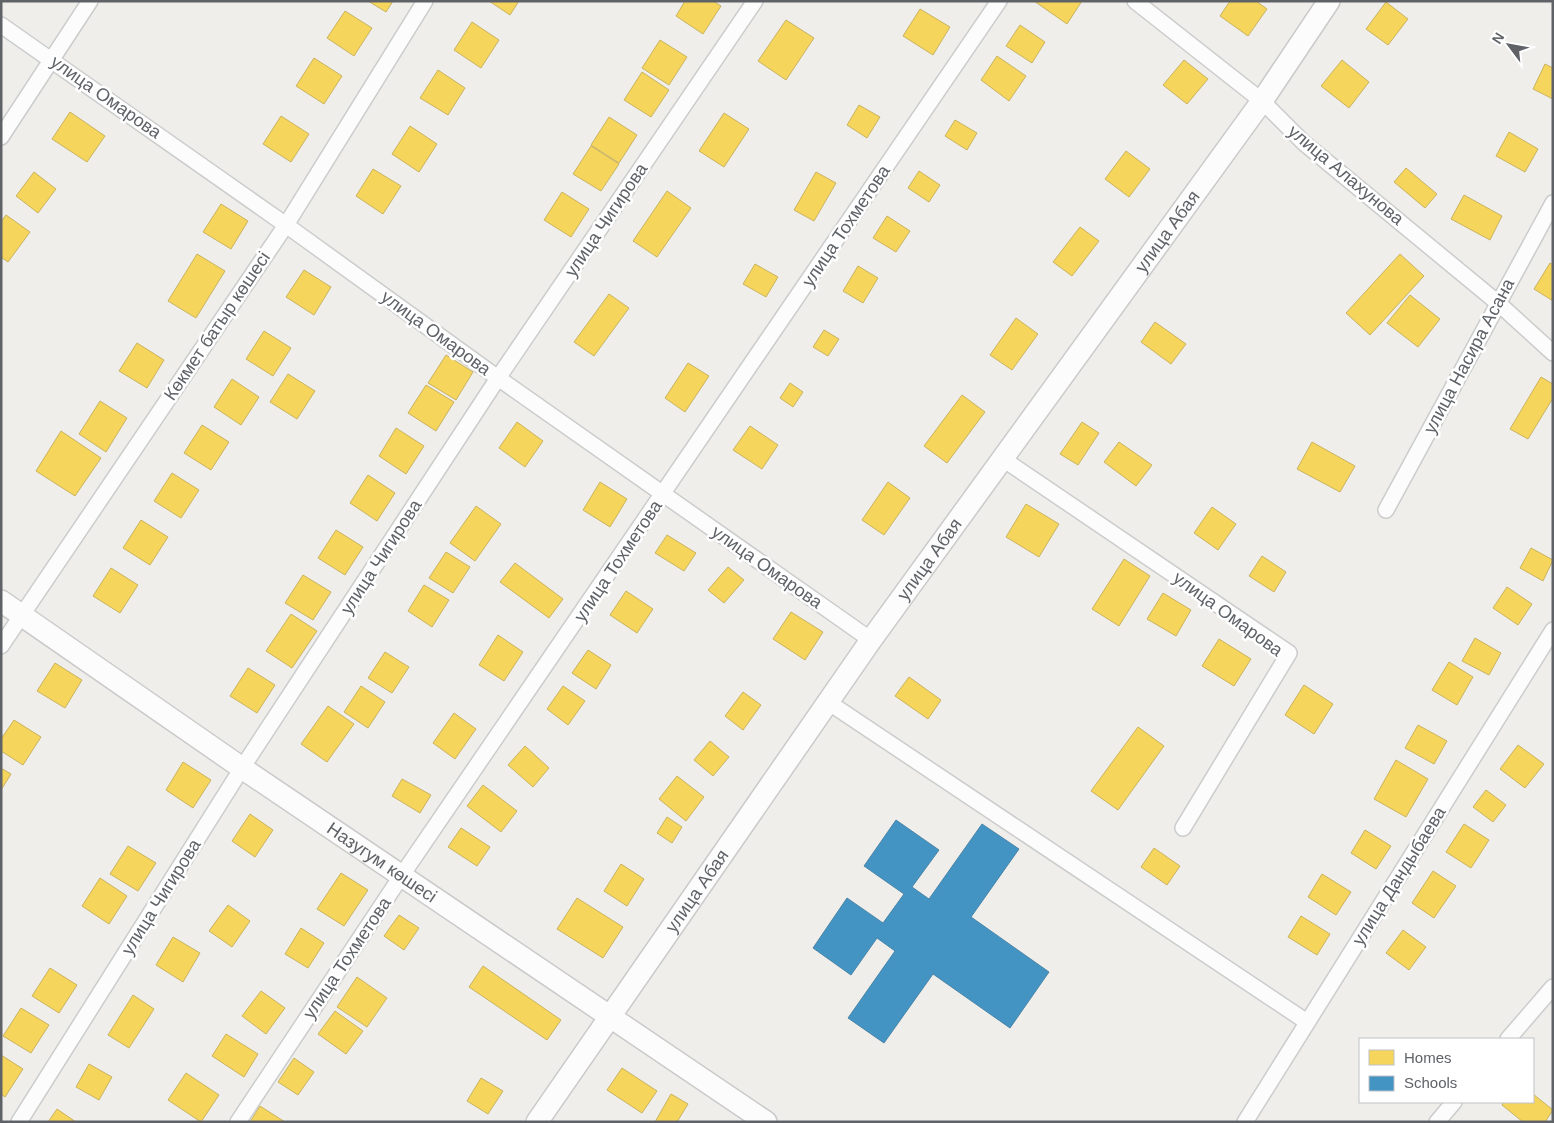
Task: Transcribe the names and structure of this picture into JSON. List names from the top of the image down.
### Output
{
  "streets": {
    "street": [
      "улица Омарова",
      "улица Алахунова",
      "улица Чигирова",
      "улица Тохметова",
      "улица Абая",
      "Көкмет батыр көшесі",
      "улица Насира Асана",
      "Назугум көшесі",
      "улица Дандыбаева"
    ]
  },
  "crossings": [
    ["улица Омарова", "улица Чигирова"],
    ["улица Омарова", "улица Тохметова"],
    ["улица Омарова", "улица Абая"],
    ["улица Омарова", "Көкмет батыр көшесі"],
    ["улица Алахунова", "улица Абая"],
    ["улица Алахунова", "улица Насира Асана"],
    ["улица Чигирова", "Назугум көшесі"],
    ["улица Тохметова", "Назугум көшесі"],
    ["улица Абая", "Назугум көшесі"],
    ["Көкмет батыр көшесі", "Назугум көшесі"]
  ],
  "legend": ["Homes", "Schools"],
  "north": "top left"
}
